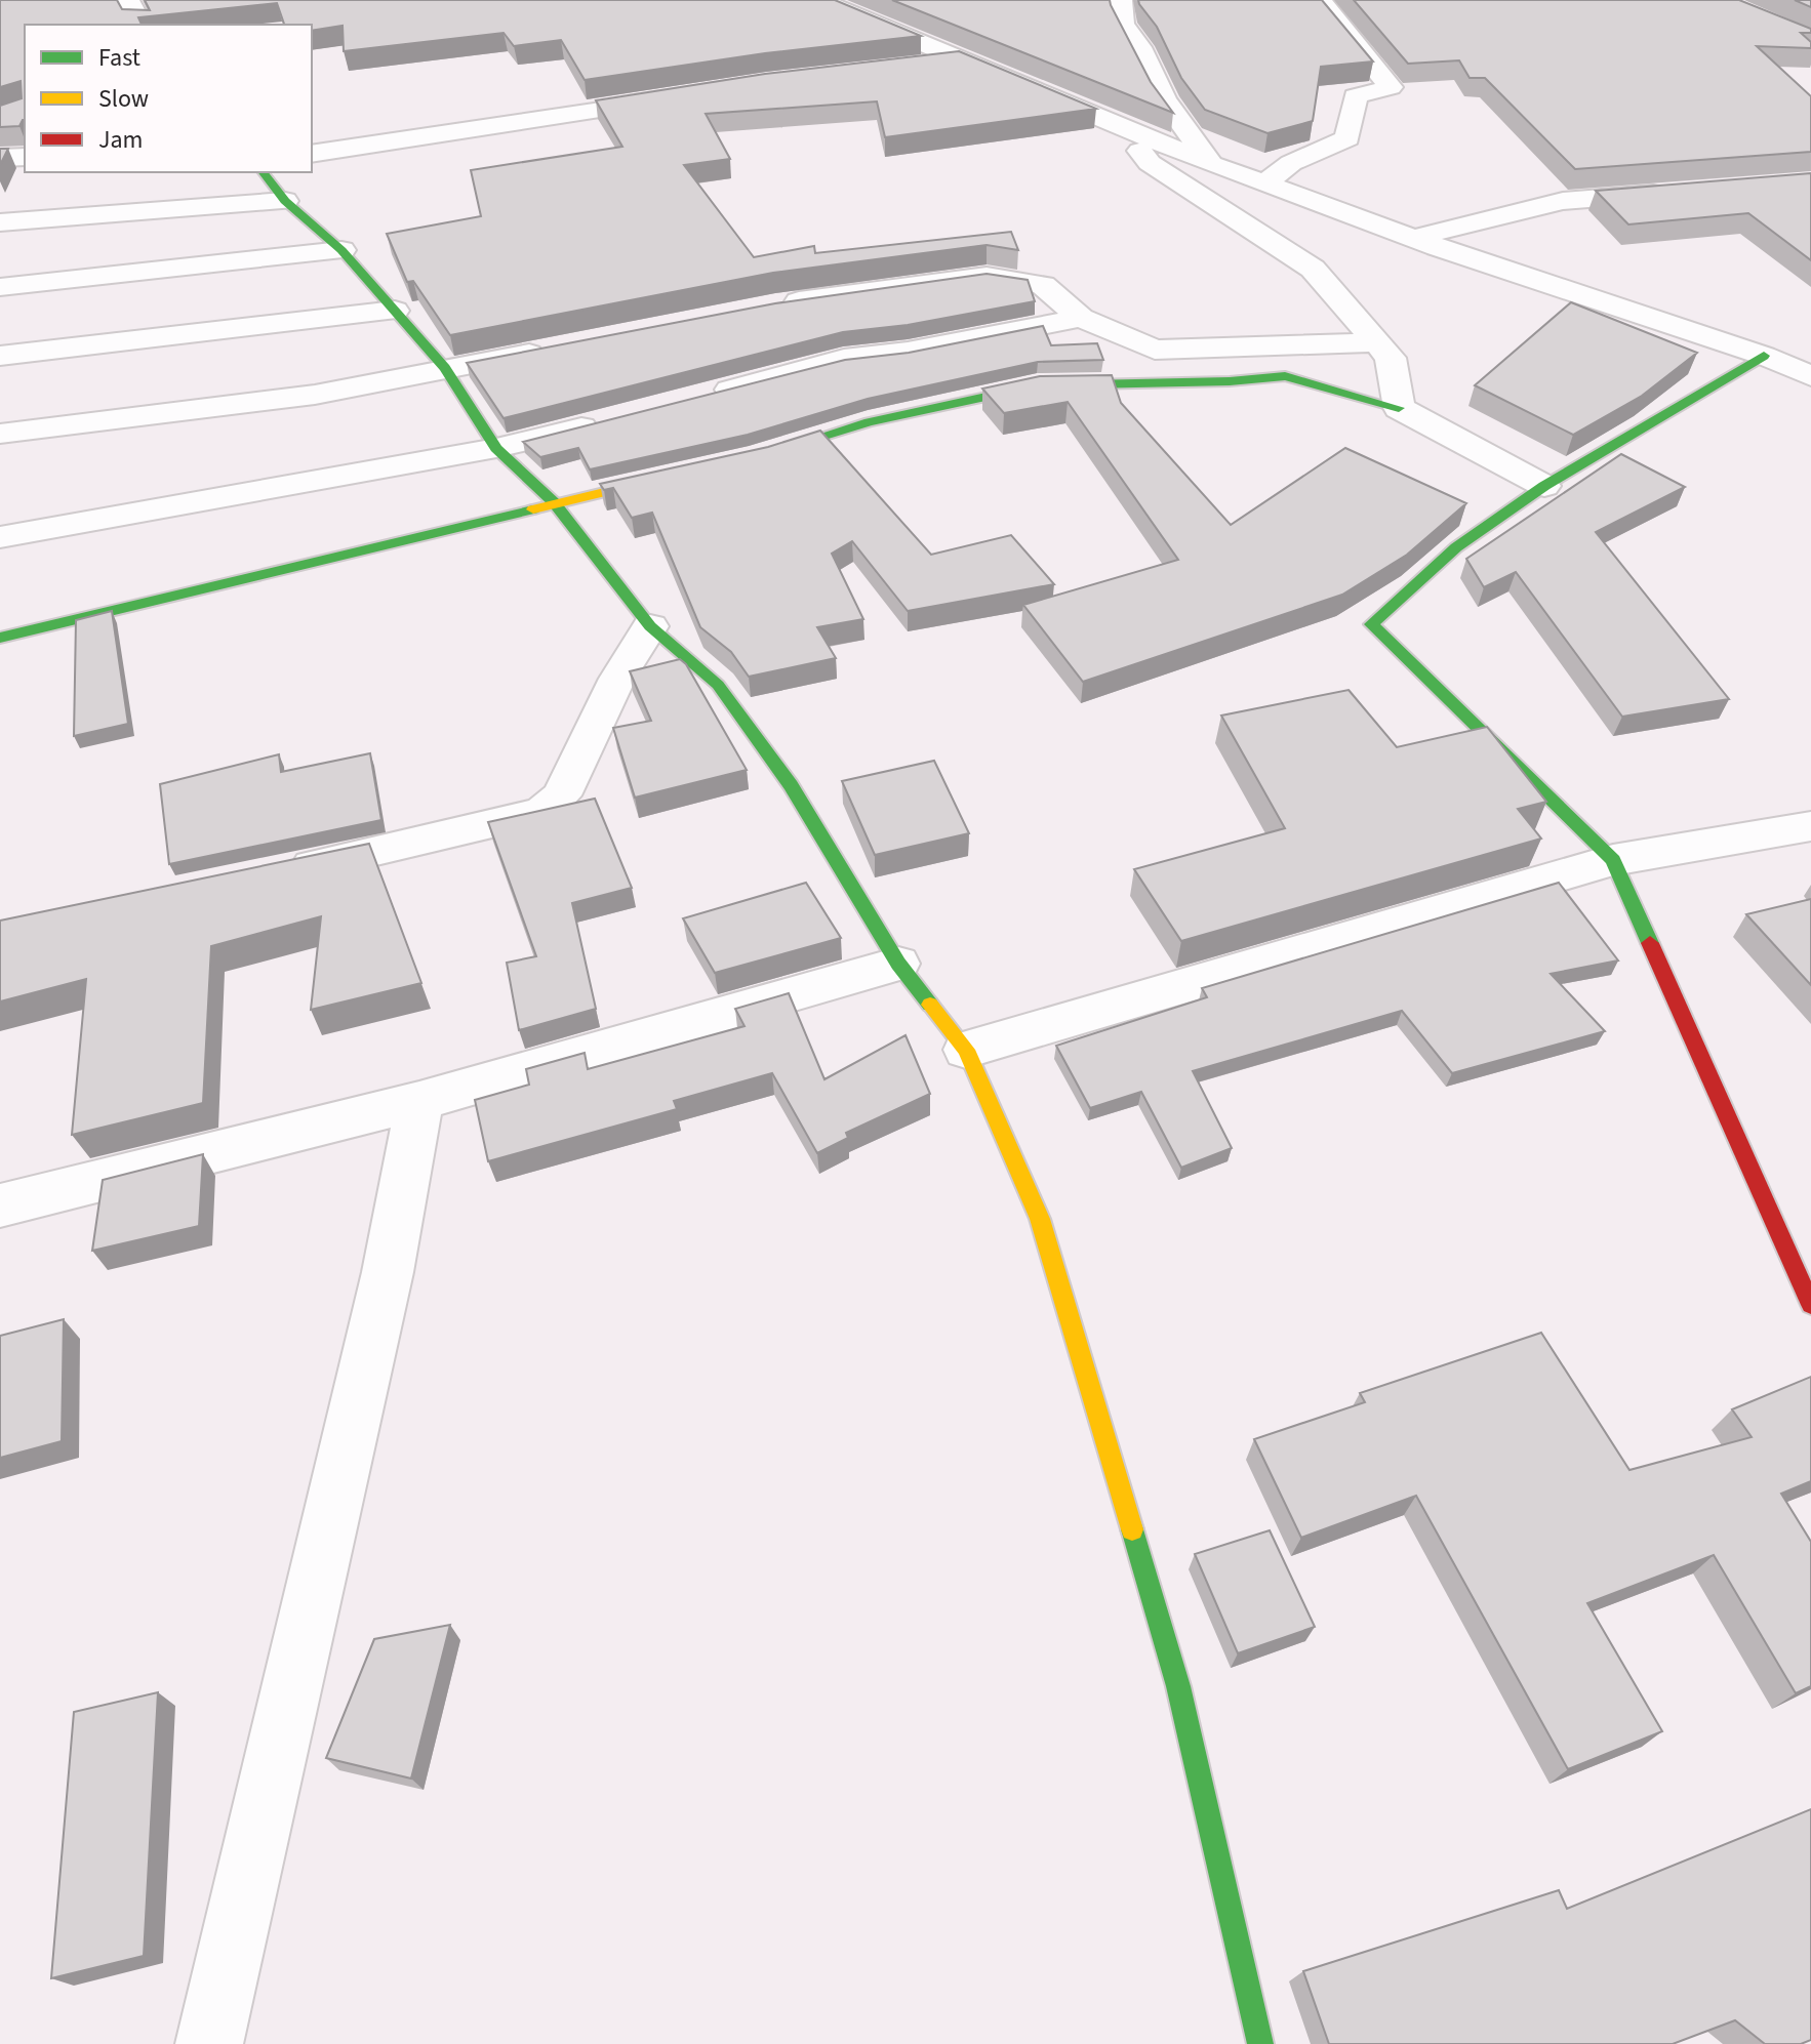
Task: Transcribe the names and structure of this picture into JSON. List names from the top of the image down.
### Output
{
  "legend": ["Fast", "Slow", "Jam"]
}
